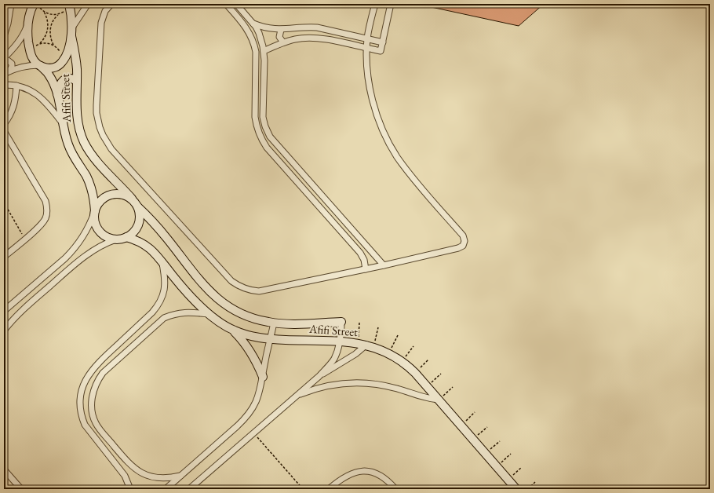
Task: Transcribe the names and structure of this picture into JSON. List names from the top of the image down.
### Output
{
  "streets": {
    "street": ["Afifi Street"]
  }
}
